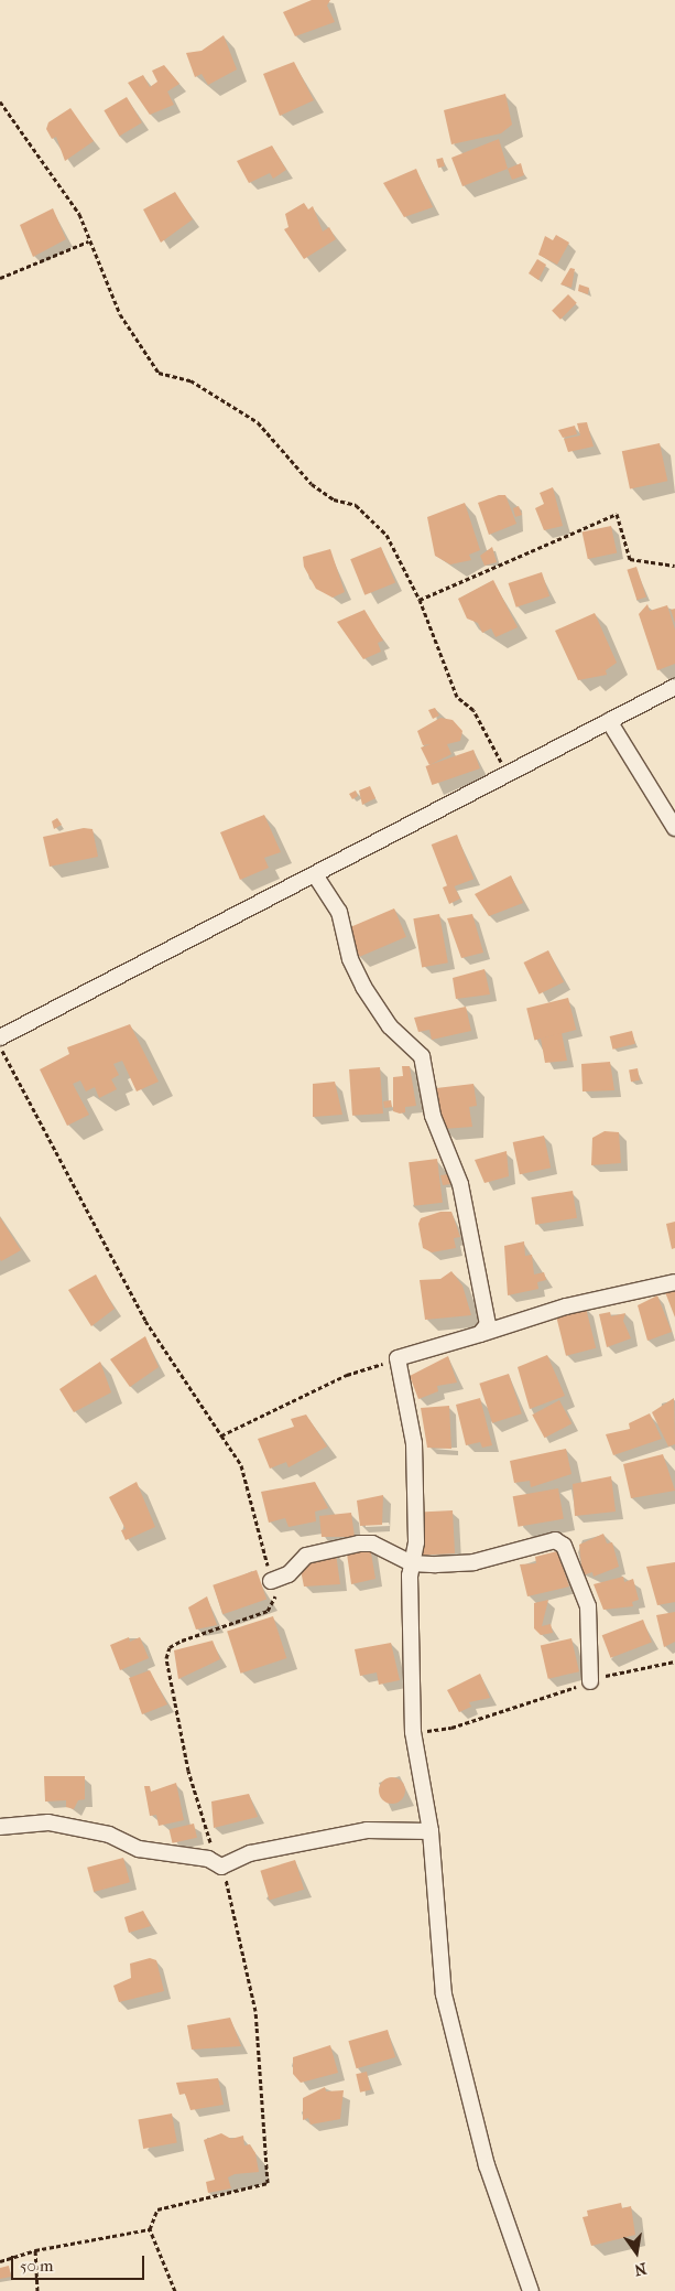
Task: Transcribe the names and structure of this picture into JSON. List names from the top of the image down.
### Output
{
  "scale_bar": "50 m",
  "north": "bottom"
}
